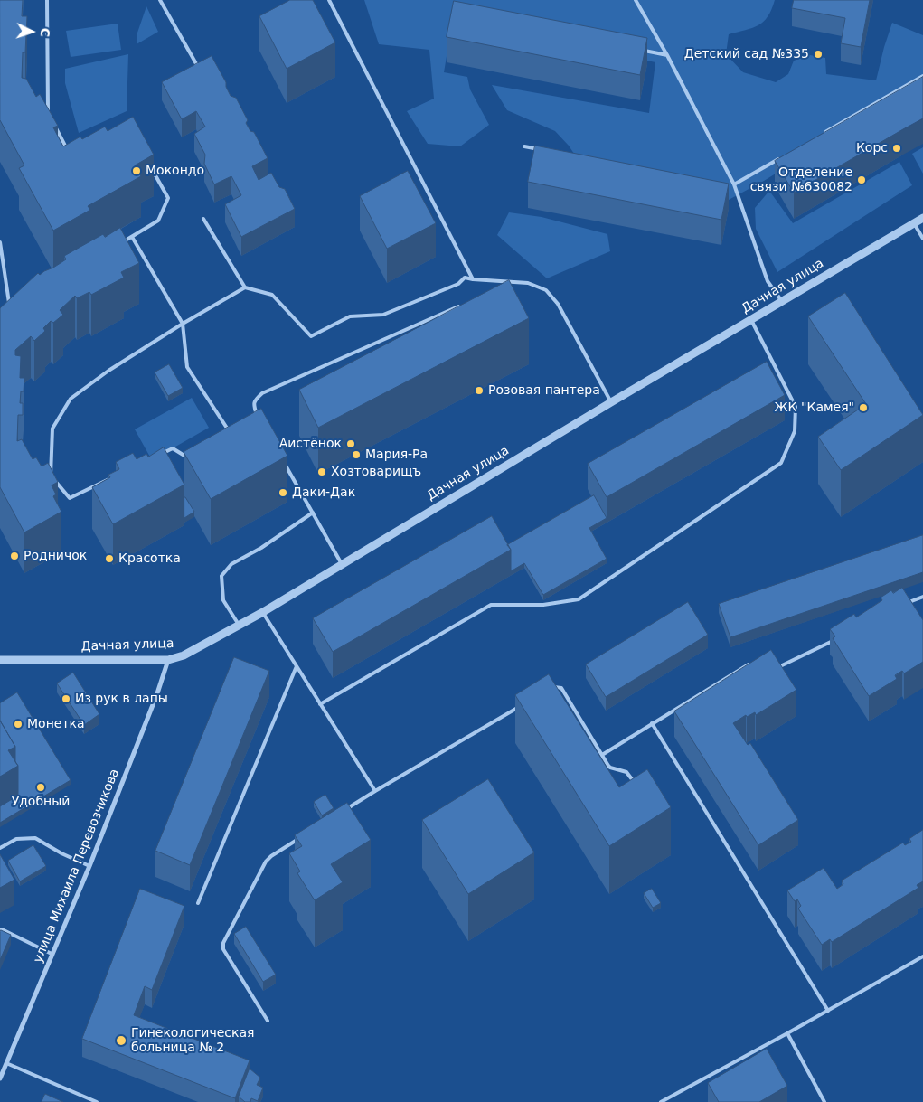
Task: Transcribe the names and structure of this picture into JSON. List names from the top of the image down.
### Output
{
  "streets": {
    "street": ["Дачная улица", "улица Михаила Перевозчикова"]
  },
  "crossings": [
    ["Дачная улица", "улица Михаила Перевозчикова"]
  ],
  "places": [
    "Детский сад №335",
    "Корс",
    "Мокондо",
    "Отделение связи №630082",
    "Розовая пантера",
    "ЖК \"Камея\"",
    "Аистёнок",
    "Мария-Ра",
    "Хозтоварищъ",
    "Даки-Дак",
    "Родничок",
    "Красотка",
    "Из рук в лапы",
    "Монетка",
    "Удобный",
    "Гинекологическая больница № 2"
  ],
  "north": "right"
}
